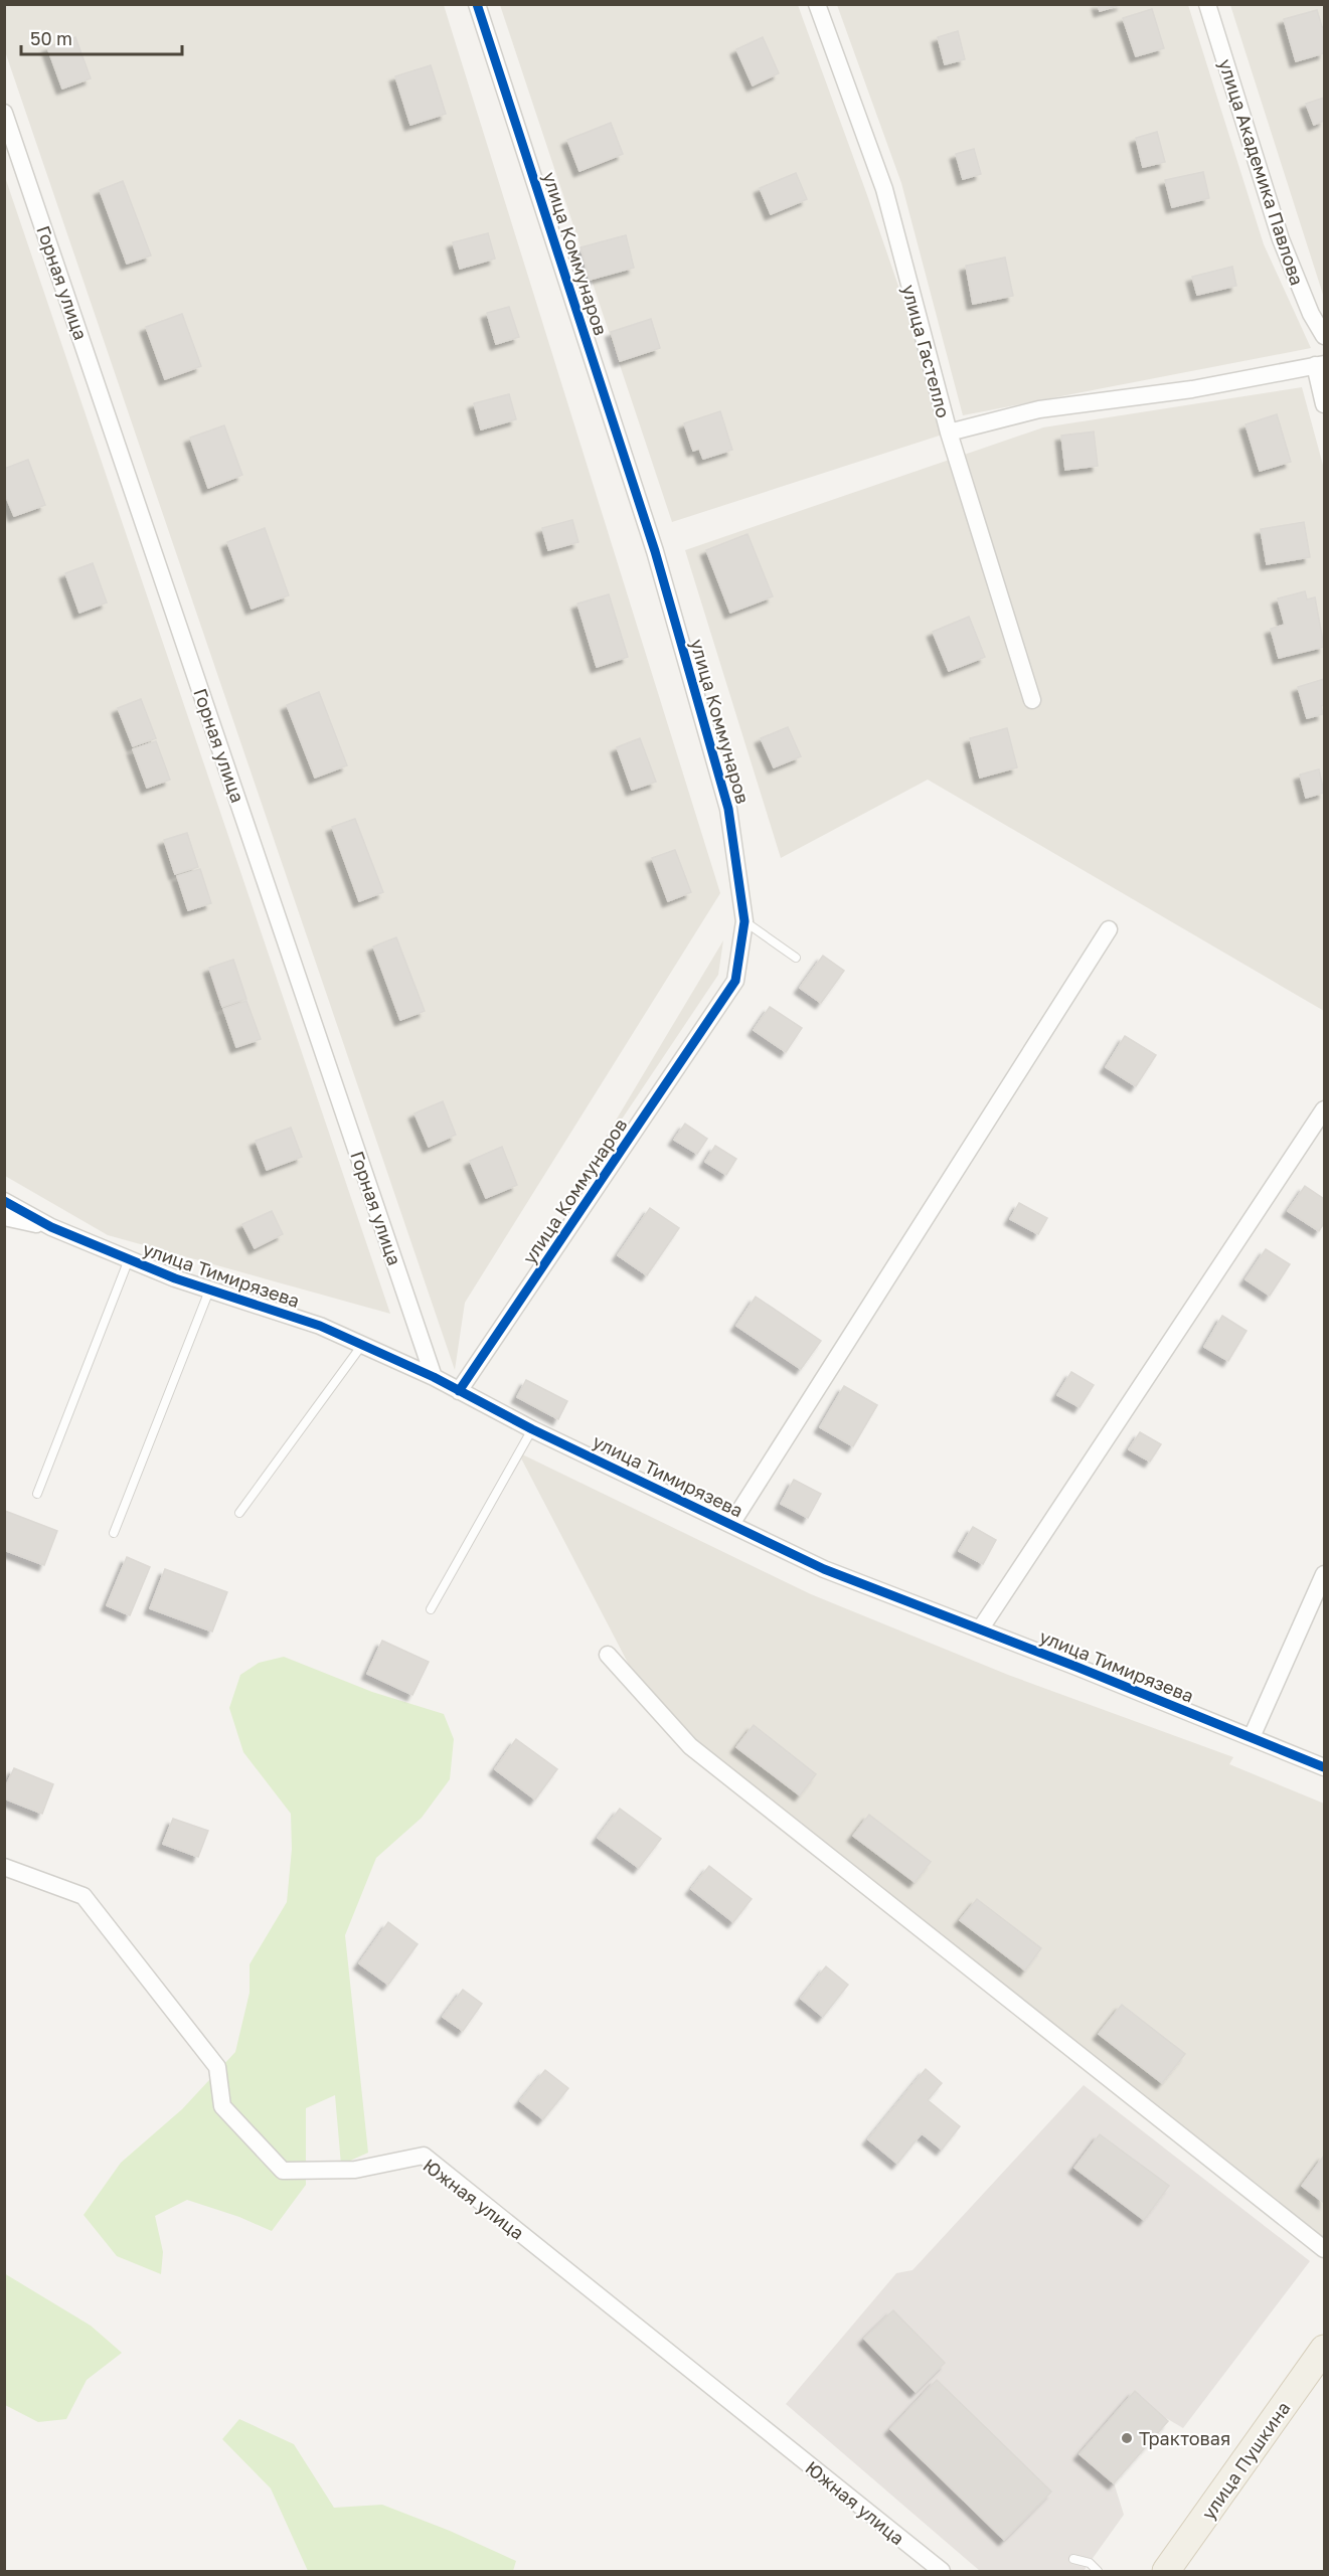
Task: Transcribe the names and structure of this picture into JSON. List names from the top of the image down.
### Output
{
  "streets": {
    "main road": ["улица Пушкина"],
    "street": [
      "улица Академика Павлова",
      "улица Коммунаров",
      "Горная улица",
      "улица Гастелло",
      "улица Тимирязева",
      "Южная улица"
    ]
  },
  "crossings": [
    ["улица Коммунаров", "улица Тимирязева"],
    ["Горная улица", "улица Тимирязева"]
  ],
  "places": ["Трактовая"],
  "scale_bar": "50 m"
}
